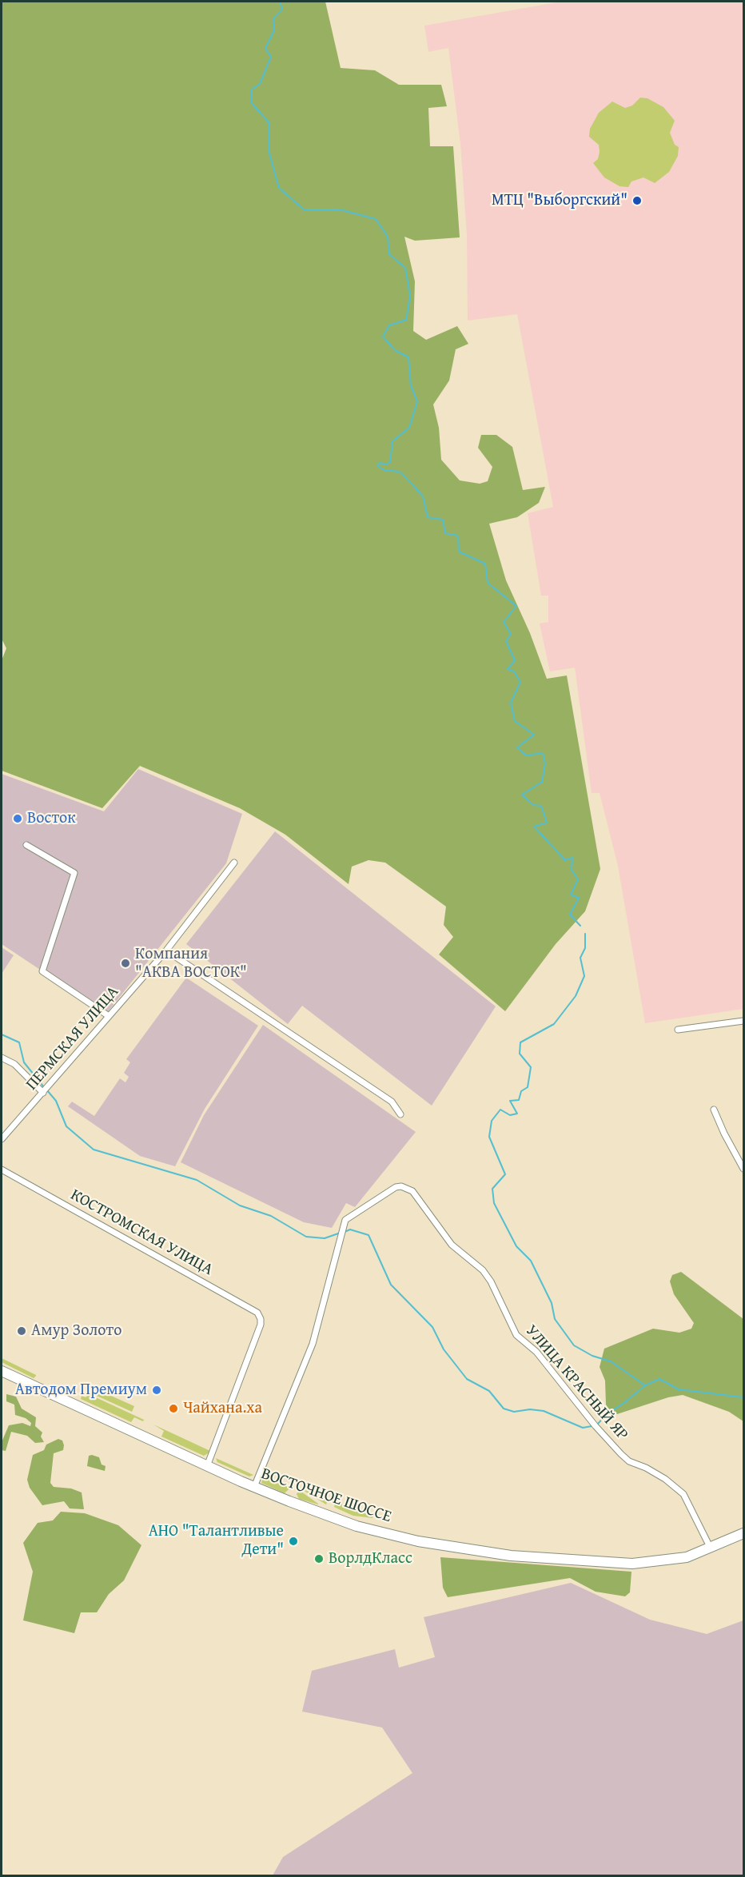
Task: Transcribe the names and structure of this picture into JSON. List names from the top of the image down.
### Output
{
  "streets": {
    "main road": ["ВОСТОЧНОЕ ШОССЕ"],
    "street": ["ПЕРМСКАЯ УЛИЦА", "КОСТРОМСКАЯ УЛИЦА", "УЛИЦА КРАСНЫЙ ЯР"]
  },
  "crossings": [
    ["КОСТРОМСКАЯ УЛИЦА", "ВОСТОЧНОЕ ШОССЕ"],
    ["УЛИЦА КРАСНЫЙ ЯР", "ВОСТОЧНОЕ ШОССЕ"]
  ],
  "places": [
    "МТЦ \"Выборгский\"",
    "Восток",
    "Компания \"АКВА ВОСТОК\"",
    "Амур Золото",
    "Автодом Премиум",
    "Чайхана.ха",
    "АНО \"Талантливые Дети\"",
    "ВорлдКласс"
  ]
}
